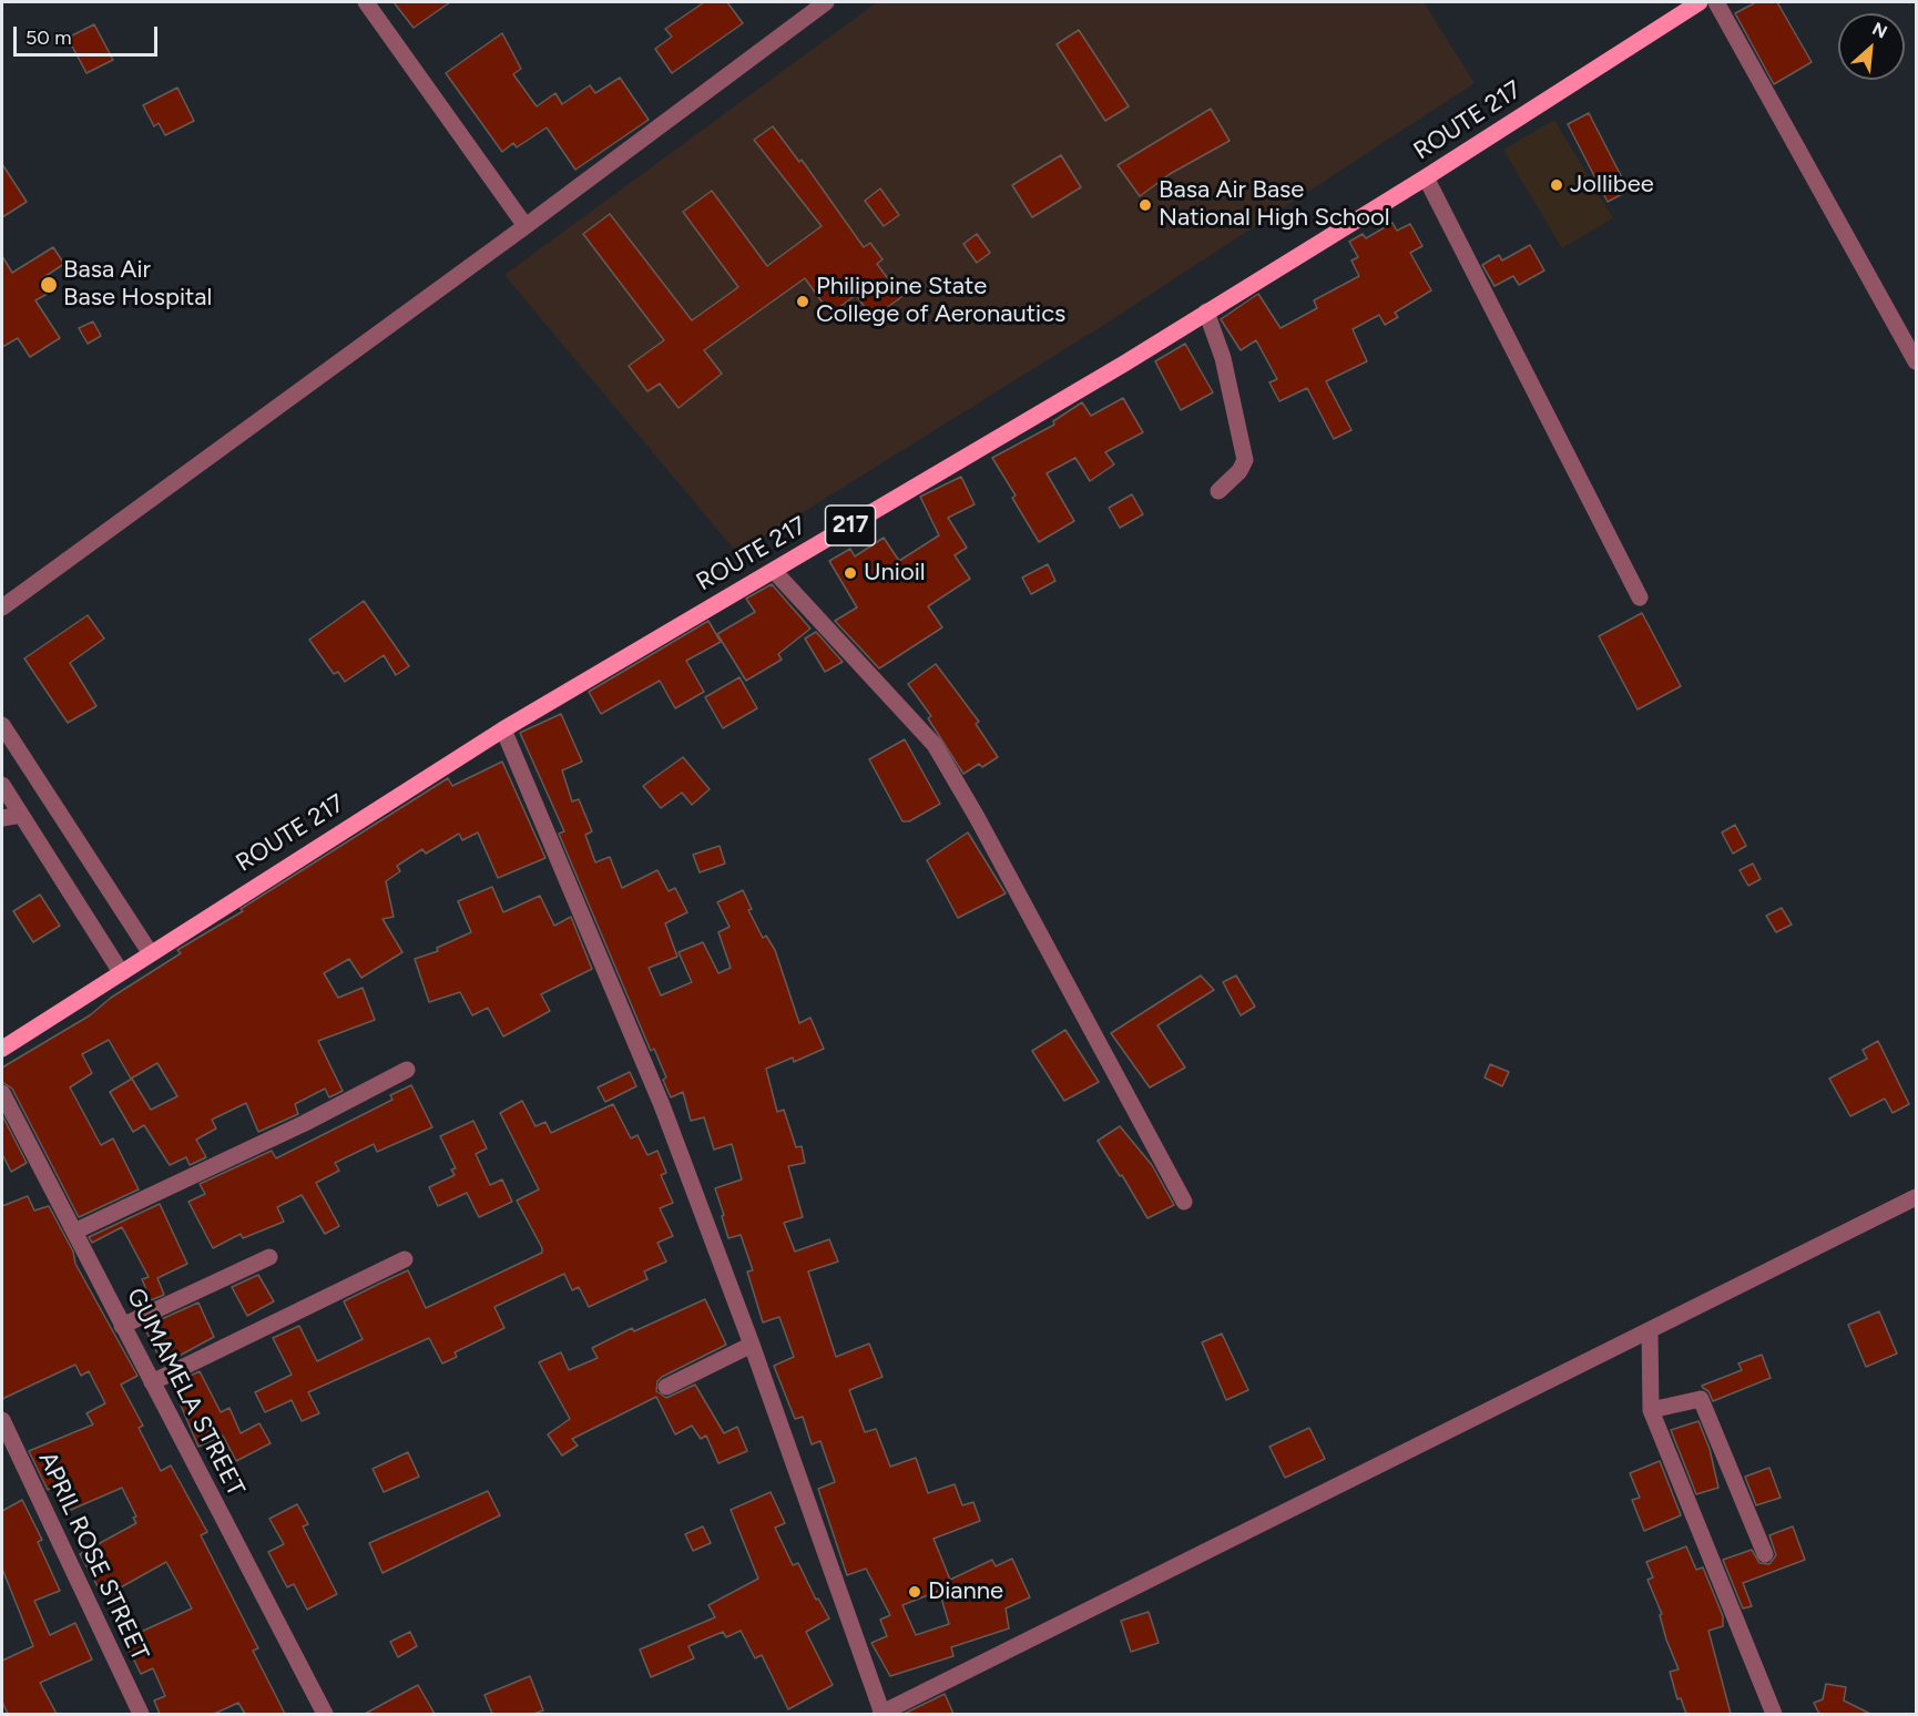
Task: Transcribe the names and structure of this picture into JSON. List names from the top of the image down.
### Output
{
  "streets": {
    "main road": ["ROUTE 217", "217"],
    "street": ["GUMAMELA STREET", "APRIL ROSE STREET"]
  },
  "places": [
    "Jollibee",
    "Basa Air Base National High School",
    "Basa Air Base Hospital",
    "Philippine State College of Aeronautics",
    "Unioil",
    "Dianne"
  ],
  "scale_bar": "50 m",
  "north": "top right"
}
